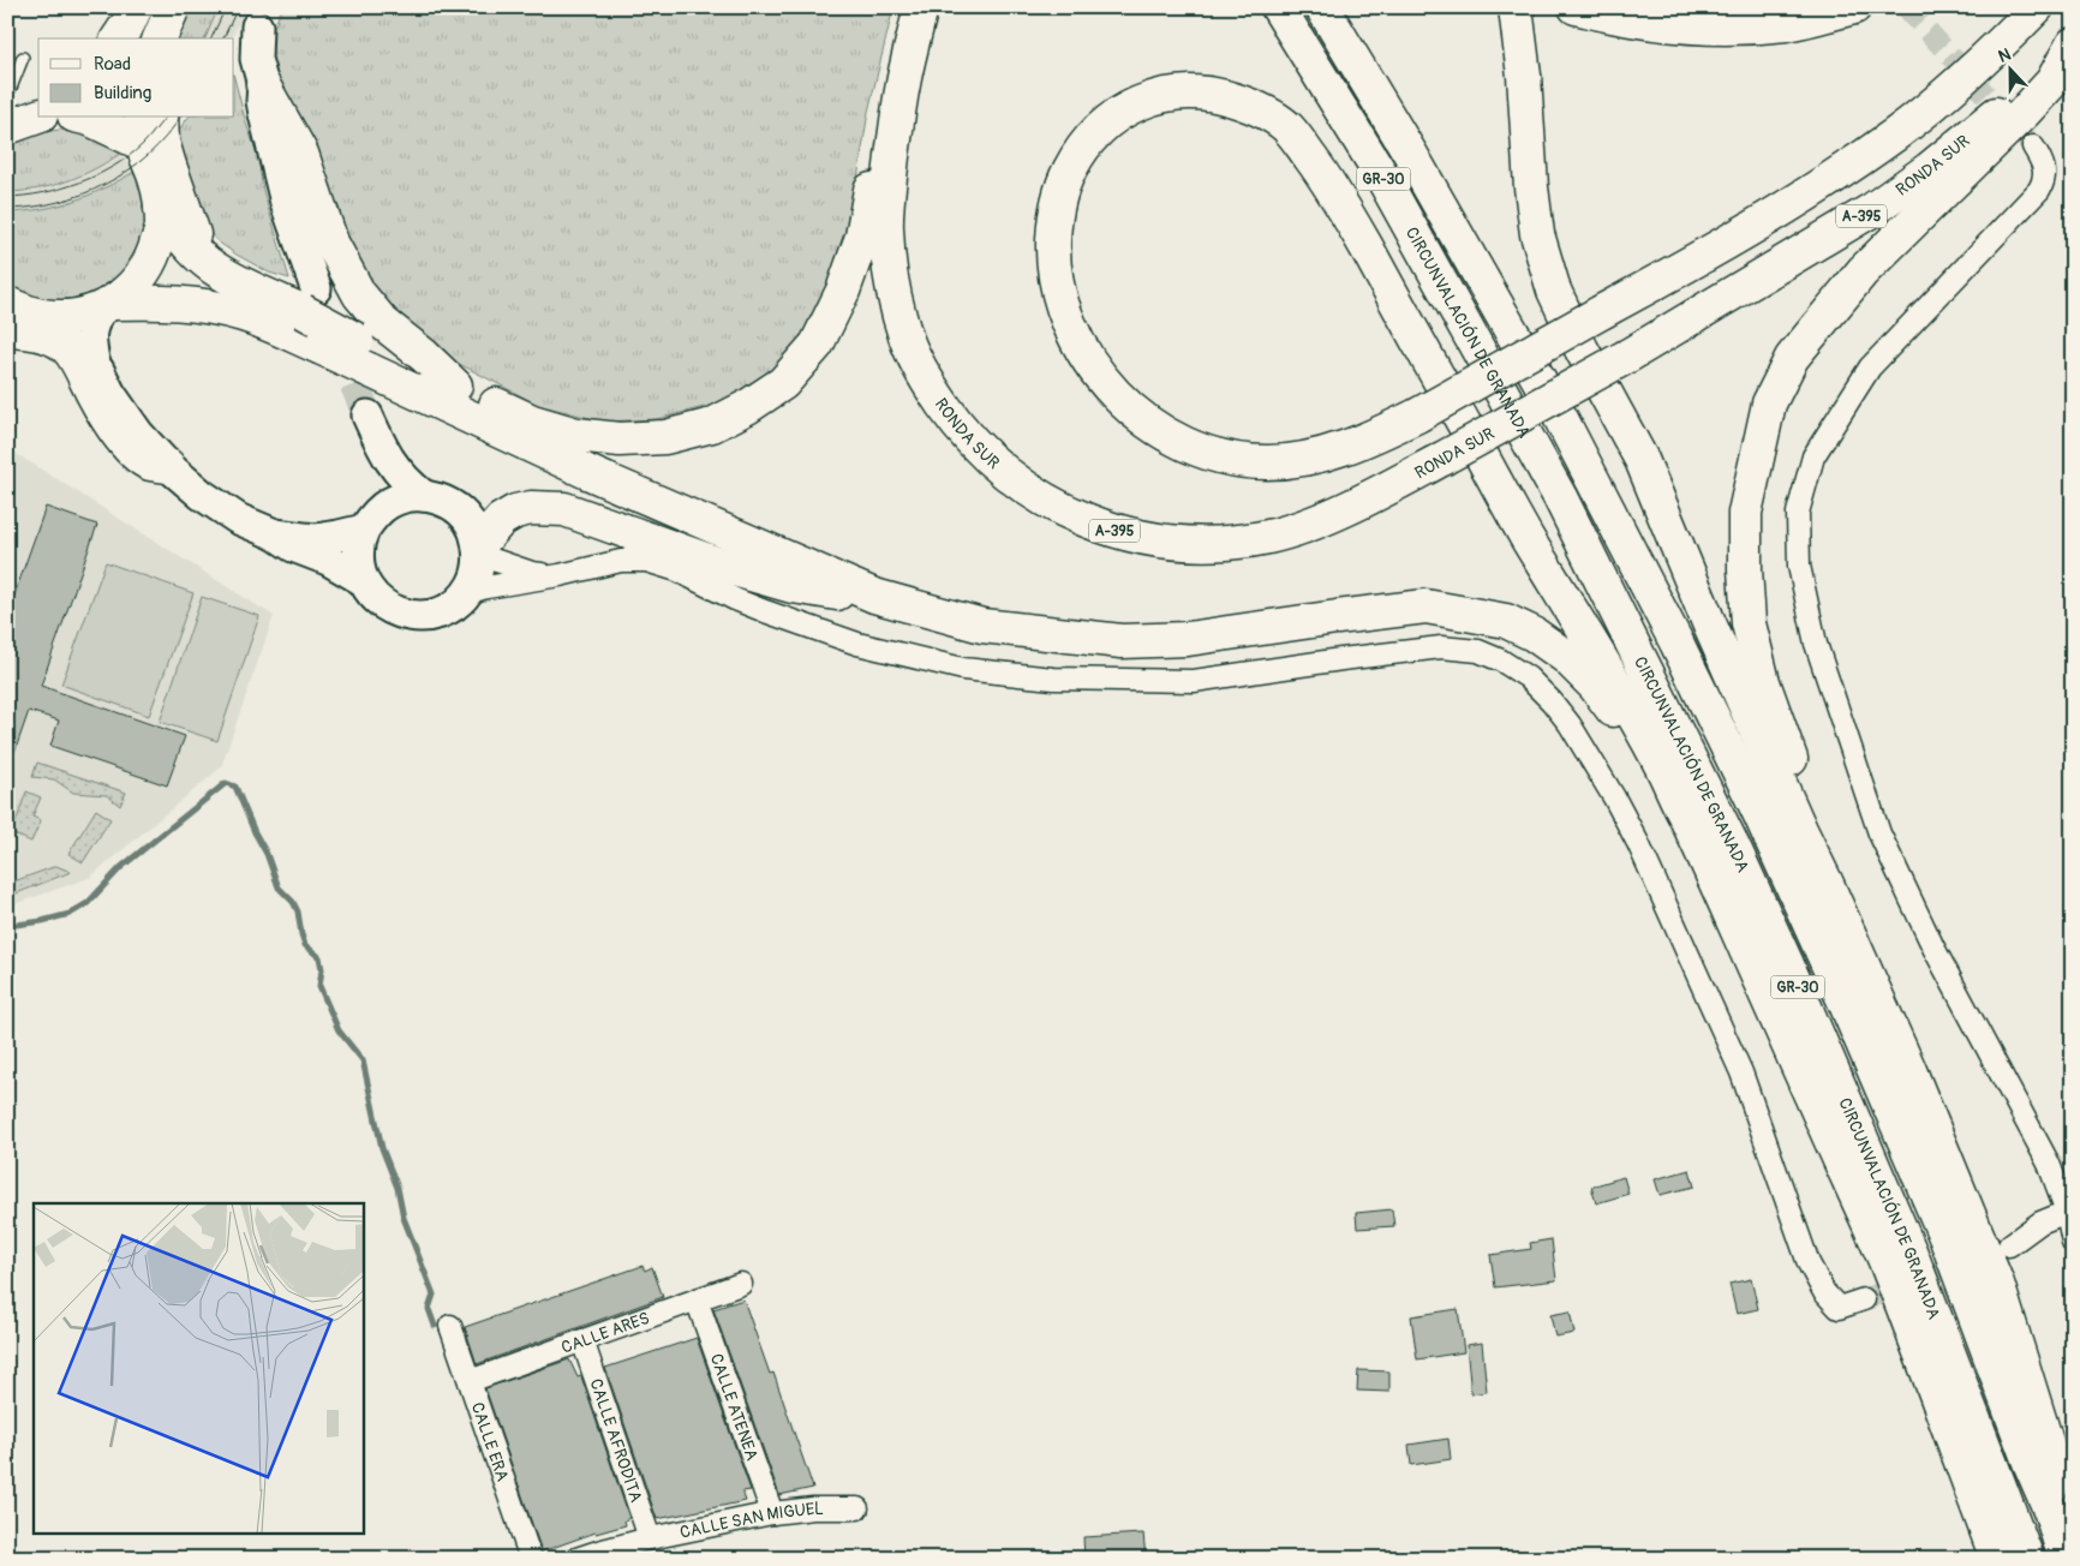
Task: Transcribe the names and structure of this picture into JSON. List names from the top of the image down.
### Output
{
  "streets": {
    "main road": [
      "RONDA SUR",
      "GR-30",
      "A-395",
      "CIRCUNVALACIÓN DE GRANADA"
    ],
    "street": [
      "CALLE ARES",
      "CALLE ATENEA",
      "CALLE AFRODITA",
      "CALLE ERA",
      "CALLE SAN MIGUEL"
    ]
  },
  "crossings": [
    ["CALLE ARES", "CALLE ATENEA"],
    ["CALLE ARES", "CALLE AFRODITA"],
    ["CALLE ARES", "CALLE ERA"],
    ["CALLE ATENEA", "CALLE SAN MIGUEL"],
    ["CALLE AFRODITA", "CALLE SAN MIGUEL"]
  ],
  "legend": ["Road", "Building"],
  "north": "top"
}
